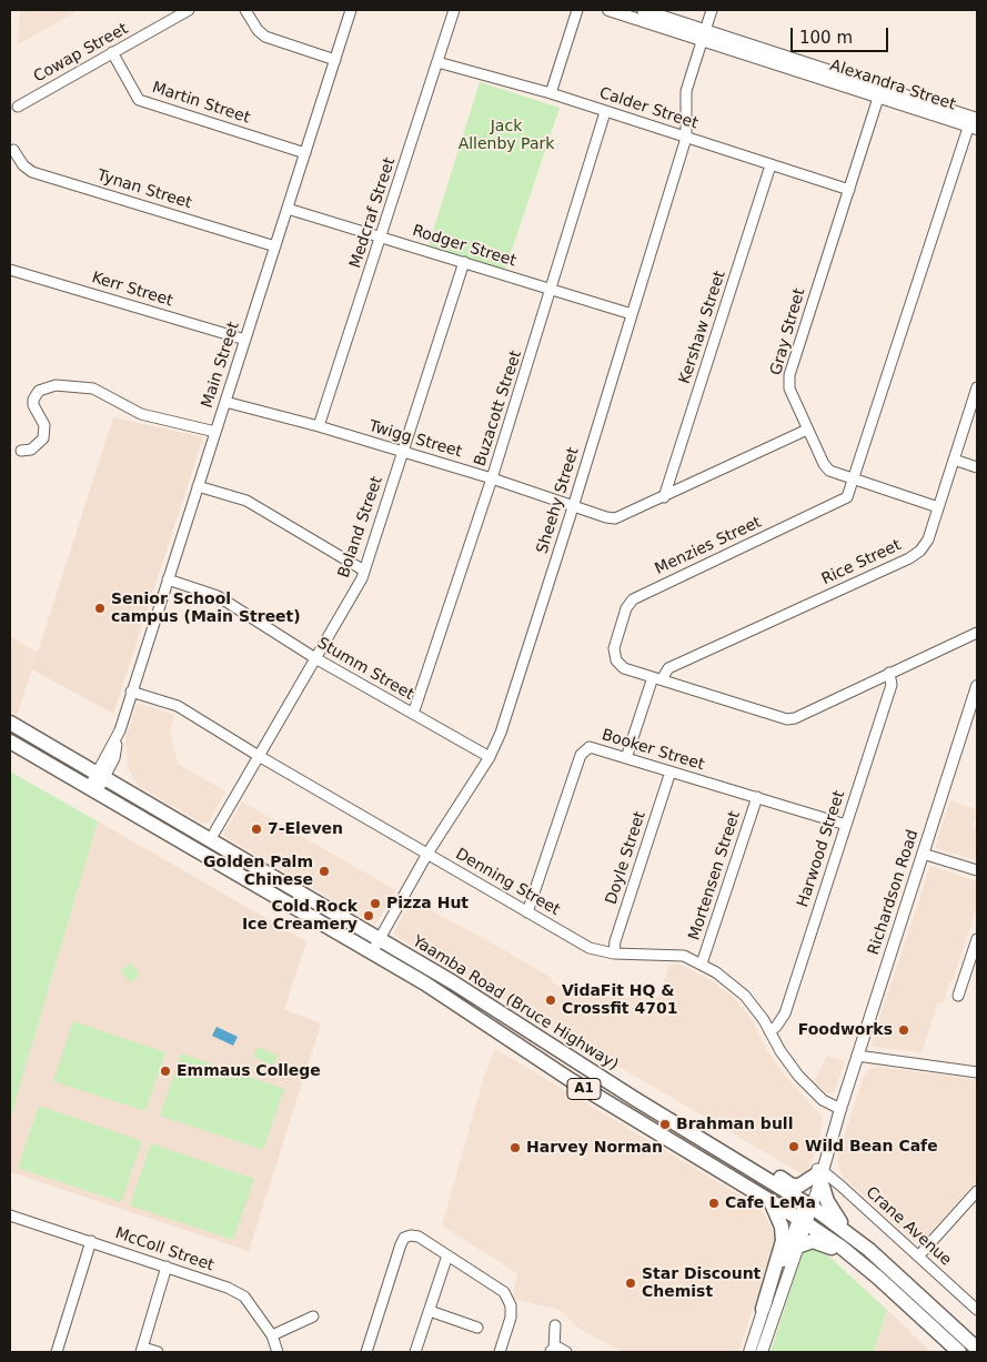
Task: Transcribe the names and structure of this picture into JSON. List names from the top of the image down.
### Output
{
  "streets": {
    "highway": ["Yaamba Road (Bruce Highway)", "A1"],
    "main road": ["Alexandra Street", "Richardson Road"],
    "street": [
      "Cowap Street",
      "Martin Street",
      "Calder Street",
      "Tynan Street",
      "Medcraf Street",
      "Rodger Street",
      "Kerr Street",
      "Kershaw Street",
      "Gray Street",
      "Main Street",
      "Buzacott Street",
      "Twigg Street",
      "Sheehy Street",
      "Boland Street",
      "Menzies Street",
      "Rice Street",
      "Stumm Street",
      "Booker Street",
      "Harwood Street",
      "Doyle Street",
      "Mortensen Street",
      "Denning Street",
      "Crane Avenue",
      "McColl Street"
    ]
  },
  "crossings": [
    ["Cowap Street", "Martin Street"],
    ["Alexandra Street", "Gray Street"],
    ["Alexandra Street", "Sheehy Street"],
    ["Alexandra Street", "Menzies Street"],
    ["Martin Street", "Main Street"],
    ["Calder Street", "Medcraf Street"],
    ["Calder Street", "Kershaw Street"],
    ["Calder Street", "Gray Street"],
    ["Calder Street", "Buzacott Street"],
    ["Calder Street", "Sheehy Street"],
    ["Tynan Street", "Main Street"],
    ["Medcraf Street", "Rodger Street"],
    ["Medcraf Street", "Twigg Street"],
    ["Rodger Street", "Main Street"],
    ["Rodger Street", "Buzacott Street"],
    ["Rodger Street", "Sheehy Street"],
    ["Rodger Street", "Boland Street"],
    ["Kerr Street", "Main Street"],
    ["Kershaw Street", "Twigg Street"],
    ["Gray Street", "Twigg Street"],
    ["Gray Street", "Menzies Street"],
    ["Gray Street", "Rice Street"],
    ["Main Street", "Twigg Street"],
    ["Main Street", "Stumm Street"],
    ["Main Street", "Denning Street"],
    ["Main Street", "Yaamba Road (Bruce Highway)"],
    ["Buzacott Street", "Twigg Street"],
    ["Buzacott Street", "Stumm Street"],
    ["Twigg Street", "Sheehy Street"],
    ["Twigg Street", "Boland Street"],
    ["Sheehy Street", "Stumm Street"],
    ["Sheehy Street", "Denning Street"],
    ["Sheehy Street", "Yaamba Road (Bruce Highway)"],
    ["Boland Street", "Stumm Street"],
    ["Boland Street", "Denning Street"],
    ["Boland Street", "Yaamba Road (Bruce Highway)"],
    ["Menzies Street", "Rice Street"],
    ["Menzies Street", "Harwood Street"],
    ["Booker Street", "Harwood Street"],
    ["Booker Street", "Doyle Street"],
    ["Booker Street", "Mortensen Street"],
    ["Booker Street", "Denning Street"],
    ["Harwood Street", "Denning Street"],
    ["Doyle Street", "Denning Street"],
    ["Mortensen Street", "Denning Street"],
    ["Denning Street", "Richardson Road"],
    ["Richardson Road", "Yaamba Road (Bruce Highway)"],
    ["Richardson Road", "Crane Avenue"]
  ],
  "parks": ["Jack Allenby Park"],
  "places": [
    "Senior School campus (Main Street)",
    "7-Eleven",
    "Golden Palm Chinese",
    "Pizza Hut",
    "Cold Rock Ice Creamery",
    "VidaFit HQ & Crossfit 4701",
    "Foodworks",
    "Emmaus College",
    "Brahman bull",
    "Wild Bean Cafe",
    "Harvey Norman",
    "Cafe LeMa",
    "Star Discount Chemist"
  ],
  "scale_bar": "100 m"
}
